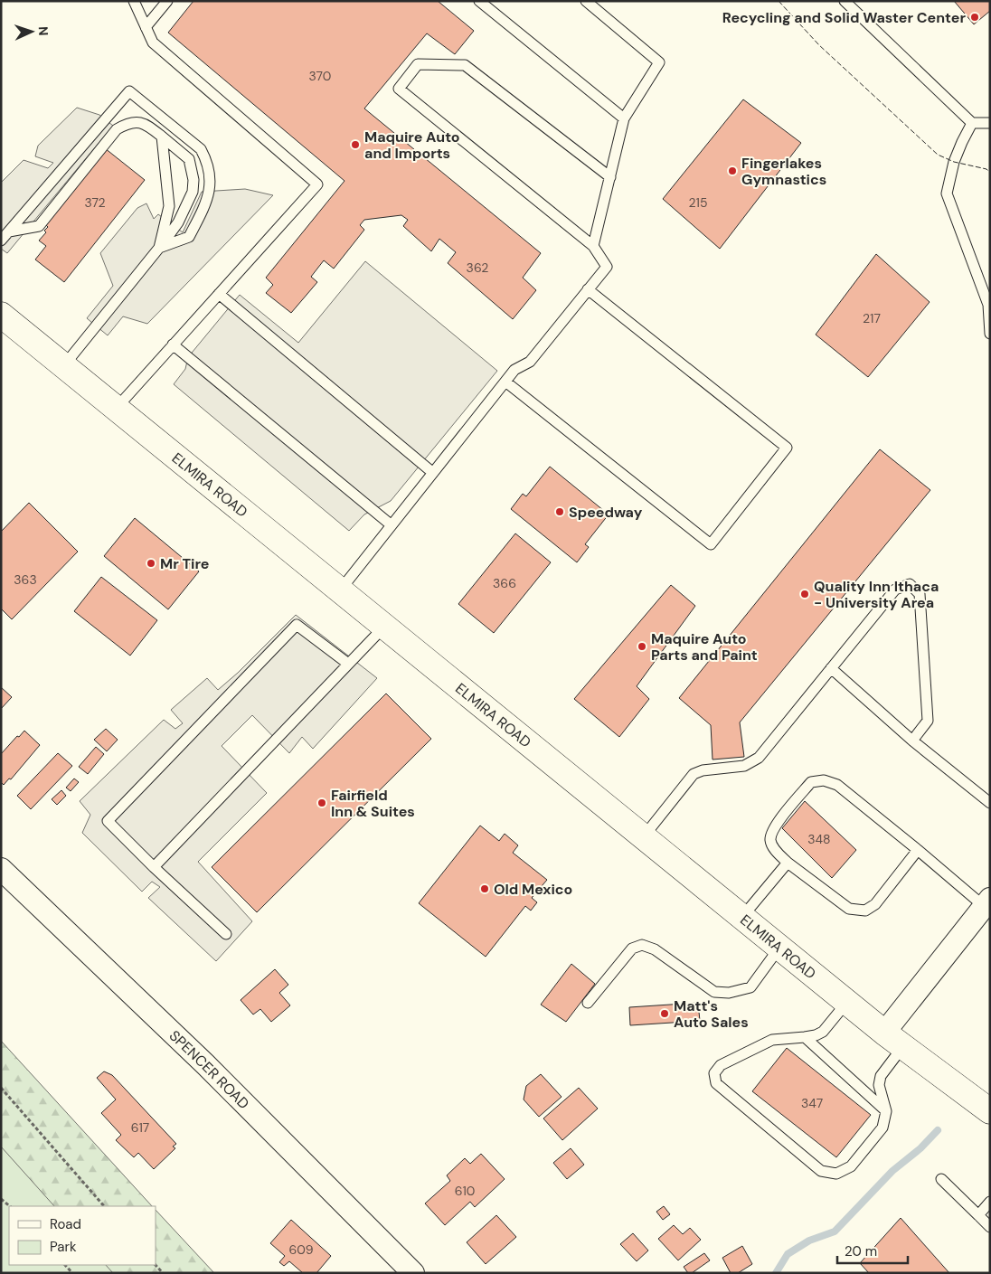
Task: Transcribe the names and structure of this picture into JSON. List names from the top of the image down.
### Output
{
  "streets": {
    "highway": ["ELMIRA ROAD"],
    "street": ["SPENCER ROAD"]
  },
  "places": [
    "Recycling and Solid Waster Center",
    "Maquire Auto and Imports",
    "Fingerlakes Gymnastics",
    "Speedway",
    "Mr Tire",
    "Quality Inn Ithaca - University Area",
    "Maquire Auto Parts and Paint",
    "Fairfield Inn & Suites",
    "Old Mexico",
    "Matt's Auto Sales"
  ],
  "house_numbers": [
    "370",
    "372",
    "215",
    "362",
    "217",
    "363",
    "366",
    "348",
    "347",
    "617",
    "610",
    "609"
  ],
  "legend": ["Road", "Park"],
  "scale_bar": "20 m",
  "north": "right"
}
